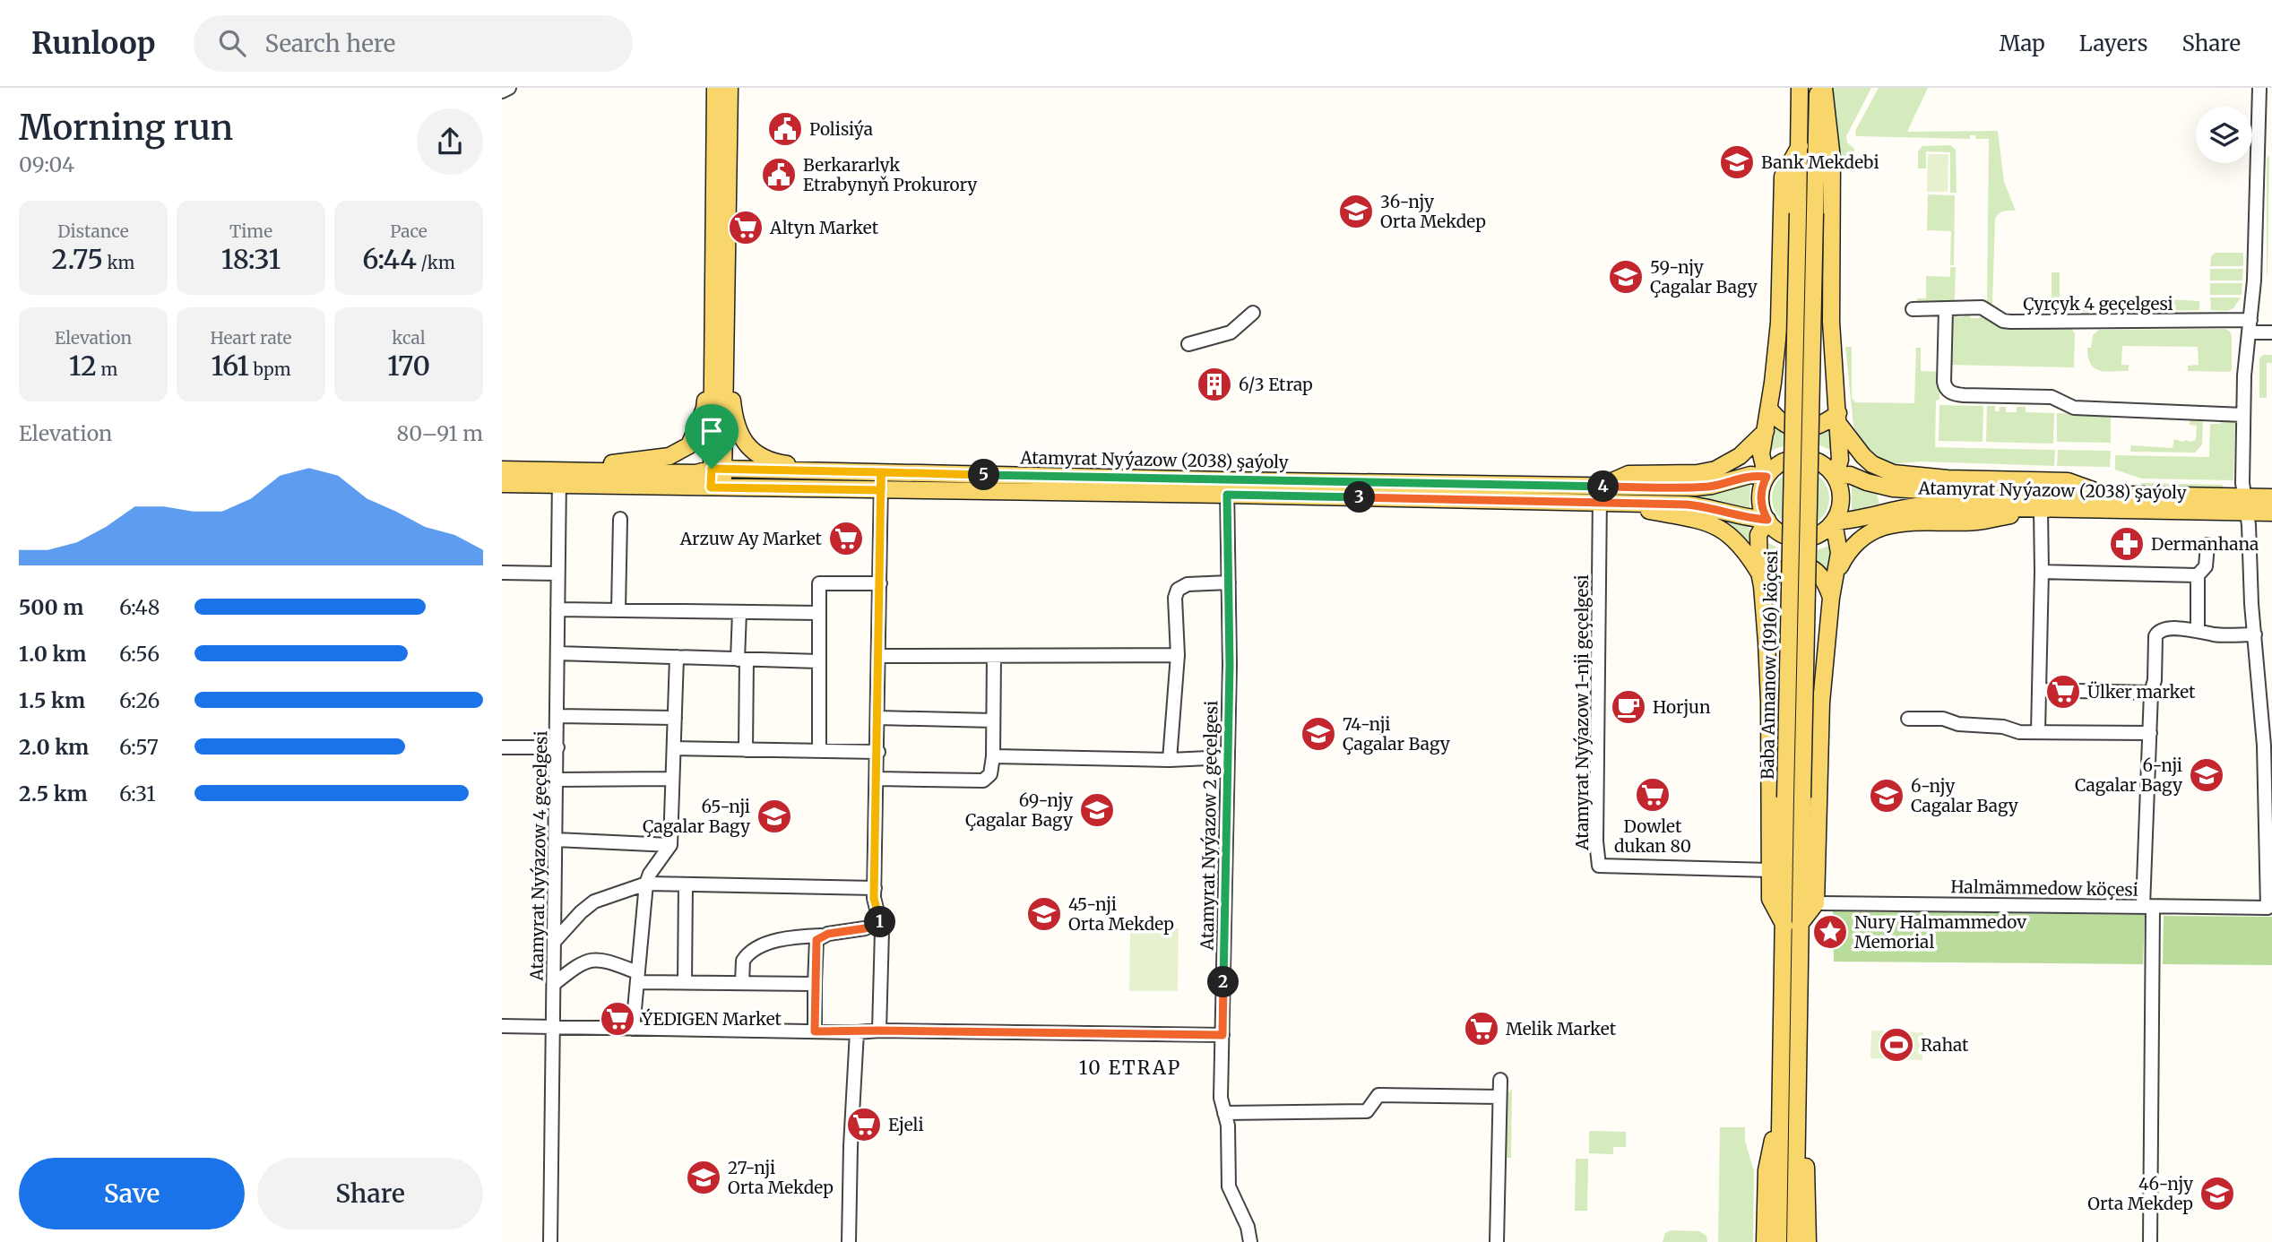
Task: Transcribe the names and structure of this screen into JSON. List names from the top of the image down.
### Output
{
  "streets": {
    "main road": ["Atamyrat Nyýazow (2038) şaýoly", "Baba Annanow (1916) köçesi"],
    "street": [
      "Çyrçyk 4 geçelgesi",
      "Atamyrat Nyýazow 1-nji geçelgesi",
      "Atamyrat Nyýazow 2 geçelgesi",
      "Atamyrat Nyýazow 4 geçelgesi",
      "Halmämmedow köçesi"
    ]
  },
  "crossings": [
    ["Atamyrat Nyýazow (2038) şaýoly", "Atamyrat Nyýazow 1-nji geçelgesi"],
    ["Atamyrat Nyýazow (2038) şaýoly", "Atamyrat Nyýazow 2 geçelgesi"],
    ["Atamyrat Nyýazow (2038) şaýoly", "Atamyrat Nyýazow 4 geçelgesi"]
  ],
  "districts": ["10 ETRAP"],
  "places": {
    "public building": ["Polisiýa", "Berkararlyk Etrabynyň Prokurory"],
    "school or university": [
      "Bank Mekdebi",
      "36-njy Orta Mekdep",
      "59-njy Çagalar Bagy",
      "74-nji Çagalar Bagy",
      "6-nji Cagalar Bagy",
      "6-njy Cagalar Bagy",
      "69-njy Çagalar Bagy",
      "65-nji Çagalar Bagy",
      "45-nji Orta Mekdep",
      "27-nji Orta Mekdep",
      "46-njy Orta Mekdep"
    ],
    "supermarket": [
      "Altyn Market",
      "Arzuw Ay Market",
      "Ülker market",
      "Dowlet dukan 80",
      "ÝEDIGEN Market",
      "Melik Market",
      "Ejeli"
    ],
    "building": ["6/3 Etrap"],
    "pharmacy": ["Dermanhana"],
    "cafe": ["Horjun"],
    "place": ["Nury Halmammedov Memorial"],
    "sports": ["Rahat"]
  },
  "page": {
    "header": "Runloop",
    "search": "Search here",
    "nav": ["Map", "Layers", "Share"],
    "heading": ["Morning run", "09:04"],
    "stats": [
      ["Distance", "2.75 km"],
      ["Time", "18:31"],
      ["Pace", "6:44 /km"],
      ["Elevation", "12 m"],
      ["Heart rate", "161 bpm"],
      ["kcal", "170"]
    ],
    "chart": ["Elevation", "80–91 m"],
    "pins": [
      "5",
      "4",
      "3",
      "1",
      "2"
    ],
    "list": [
      {
        "name": "500 m",
        "note": "6:48"
      },
      {
        "name": "1.0 km",
        "note": "6:56"
      },
      {
        "name": "1.5 km",
        "note": "6:26"
      },
      {
        "name": "2.0 km",
        "note": "6:57"
      },
      {
        "name": "2.5 km",
        "note": "6:31"
      }
    ],
    "buttons": ["Save", "Share"]
  }
}
